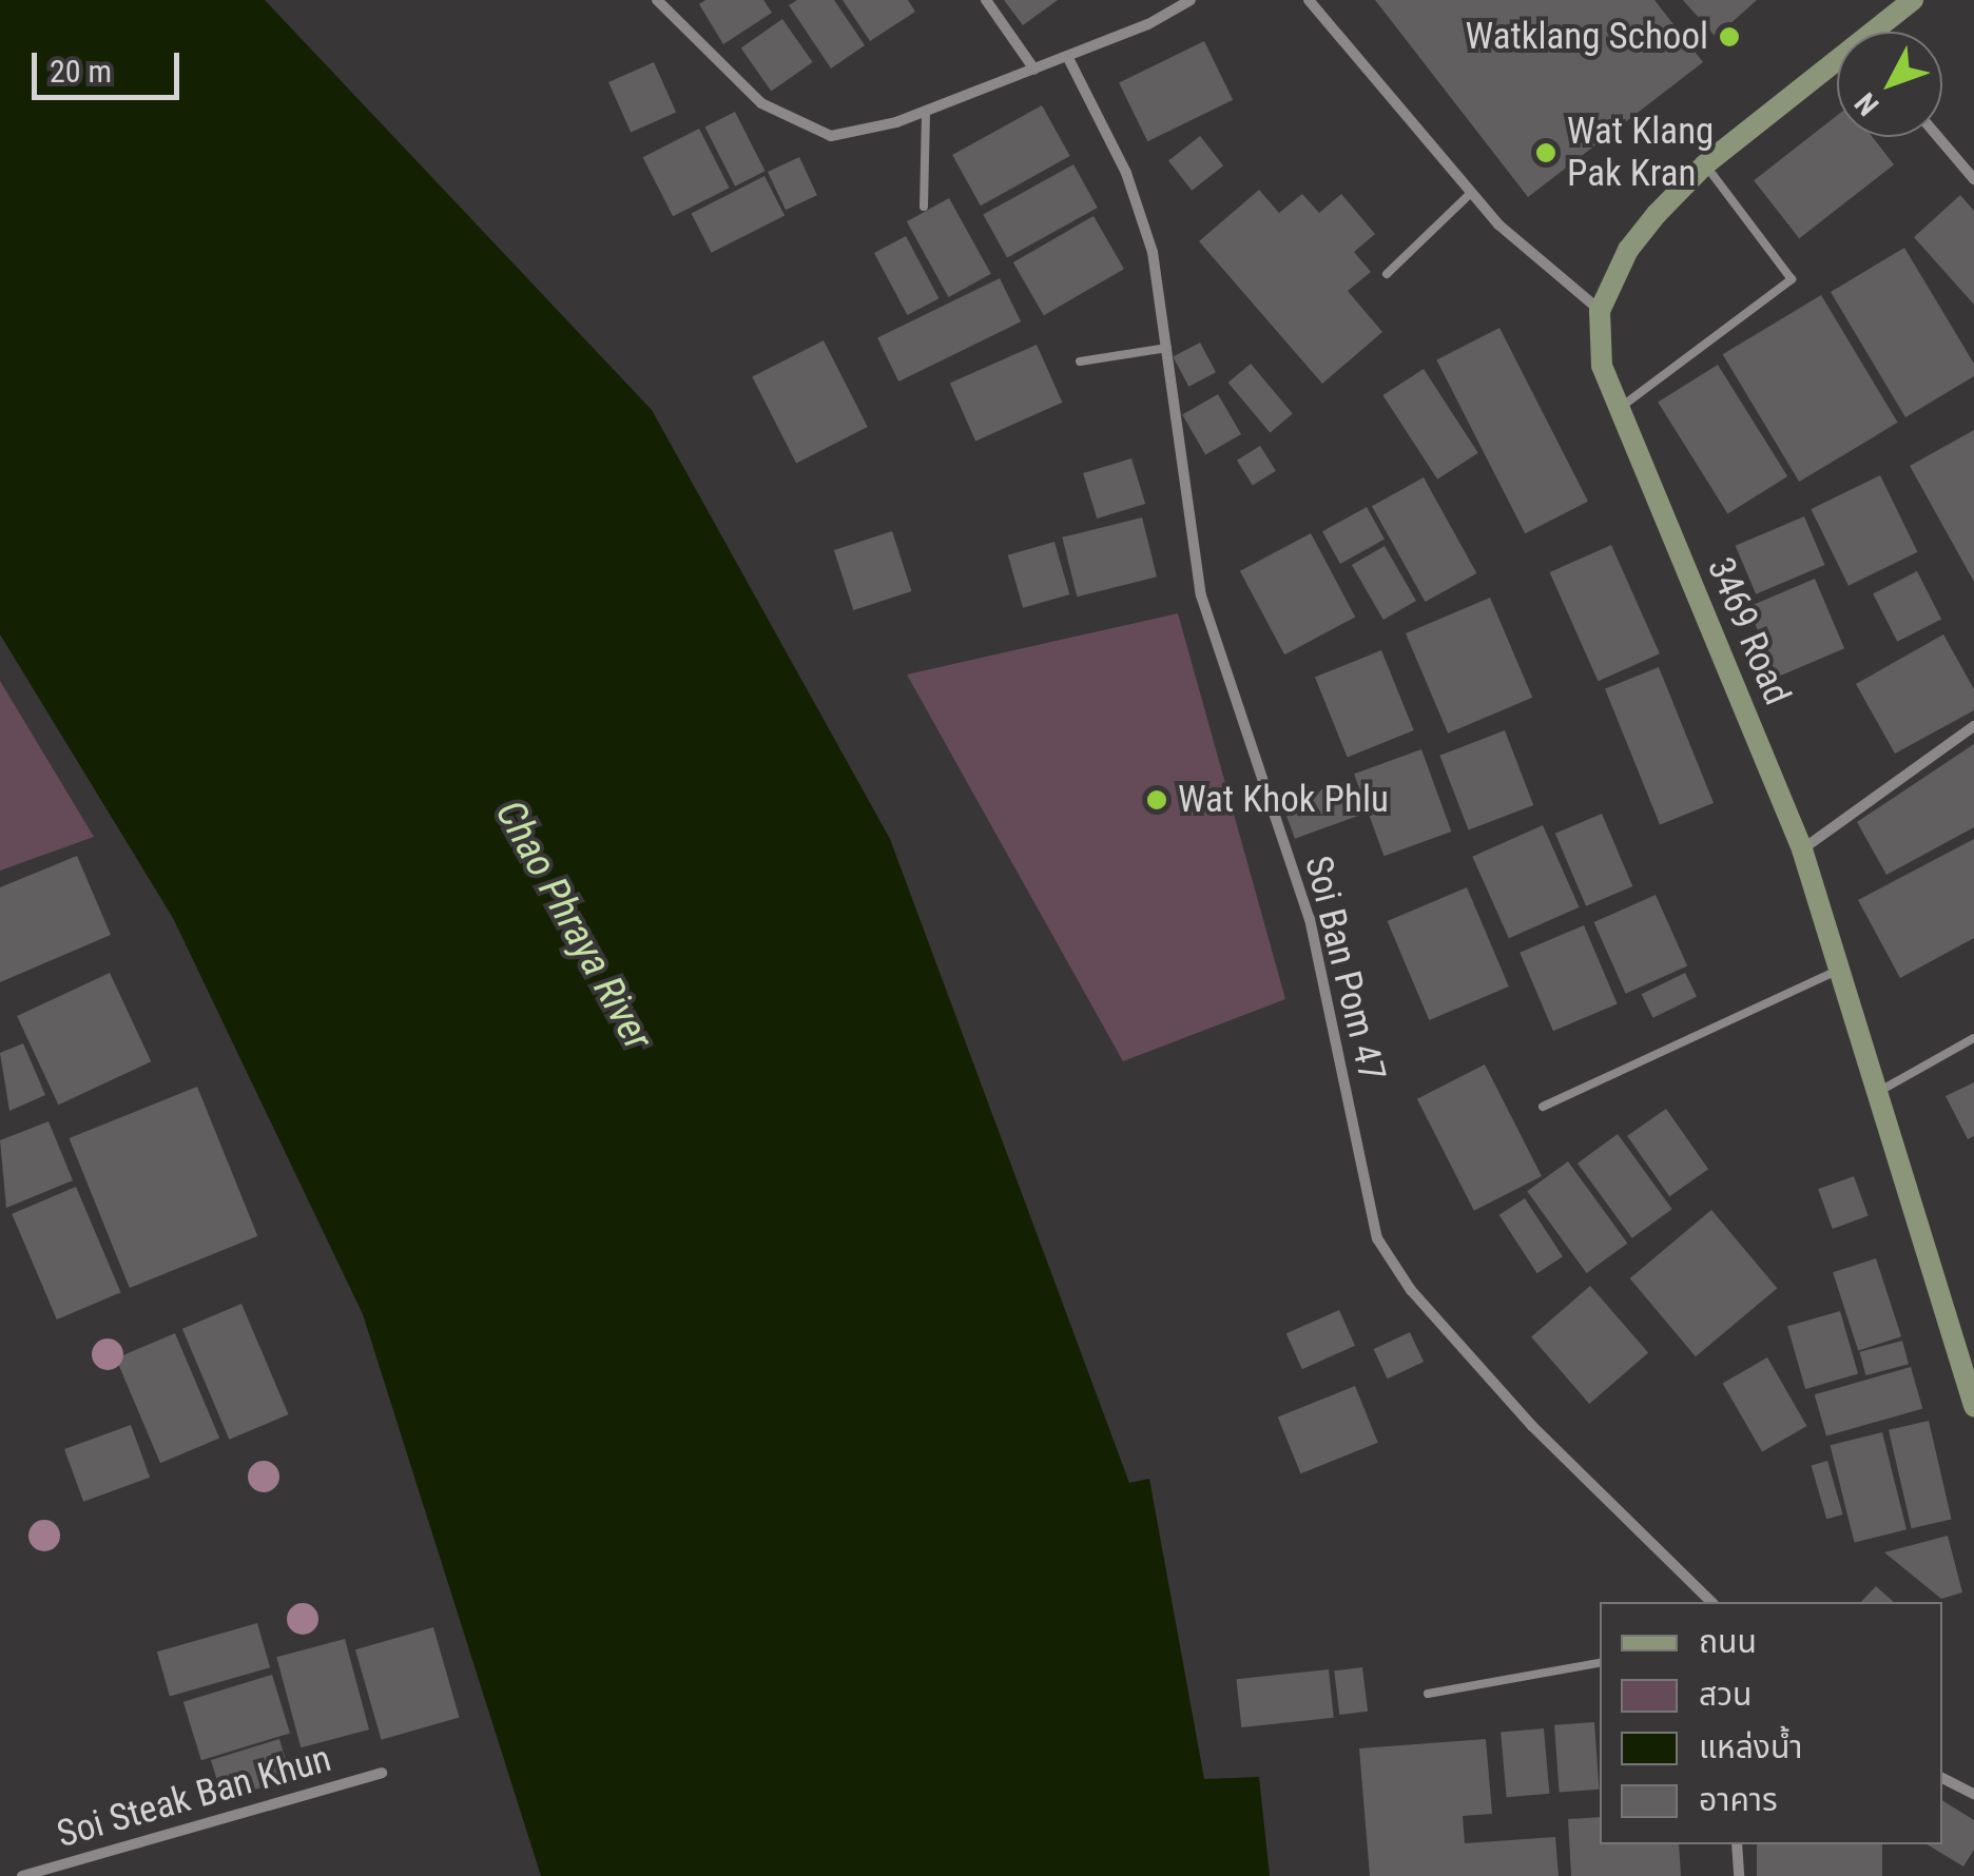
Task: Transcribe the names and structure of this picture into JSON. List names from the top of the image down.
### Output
{
  "streets": {
    "street": ["3469 Road", "Soi Ban Pom 47", "Soi Steak Ban Khun"]
  },
  "water": ["Chao Phraya River"],
  "places": ["Watklang School", "Wat Klang Pak Kran", "Wat Khok Phlu"],
  "legend": [
    "ถนน",
    "สวน",
    "แหล่งน้ำ",
    "อาคาร"
  ],
  "scale_bar": "20 m",
  "north": "bottom left"
}
